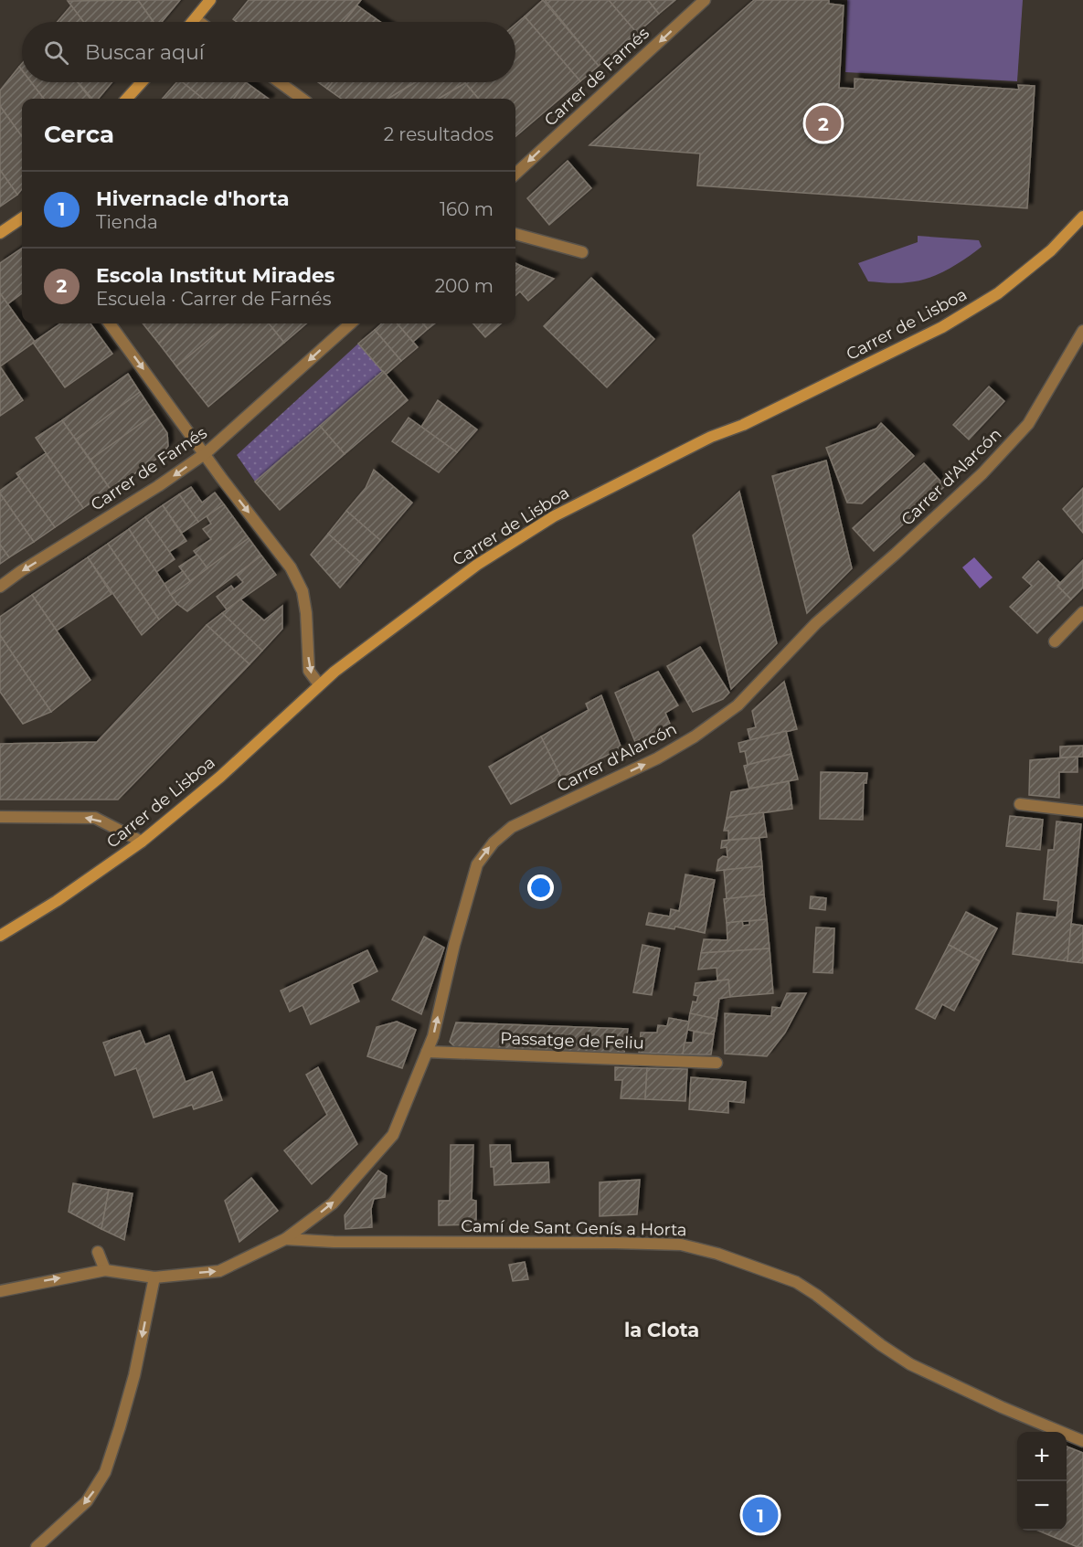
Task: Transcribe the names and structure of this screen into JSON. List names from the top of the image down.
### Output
{
  "streets": {
    "street": [
      "Carrer de Farnés",
      "Carrer de Lisboa",
      "Carrer d'Alarcón",
      "Passatge de Feliu",
      "Camí de Sant Genís a Horta"
    ]
  },
  "crossings": [
    ["Carrer d'Alarcón", "Passatge de Feliu"],
    ["Carrer d'Alarcón", "Camí de Sant Genís a Horta"]
  ],
  "one_way": ["Carrer de Farnés", "Carrer d'Alarcón"],
  "districts": ["la Clota"],
  "page": {
    "search": "Buscar aquí",
    "heading": ["Cerca", "2 resultados"],
    "pins": ["2", "1"],
    "list": [
      {
        "mark": "1",
        "name": "Hivernacle d'horta",
        "note": "Tienda",
        "value": "160 m"
      },
      {
        "mark": "2",
        "name": "Escola Institut Mirades",
        "note": "Escuela · Carrer de Farnés",
        "value": "200 m"
      }
    ],
    "map_buttons": ["+", "−"]
  }
}
